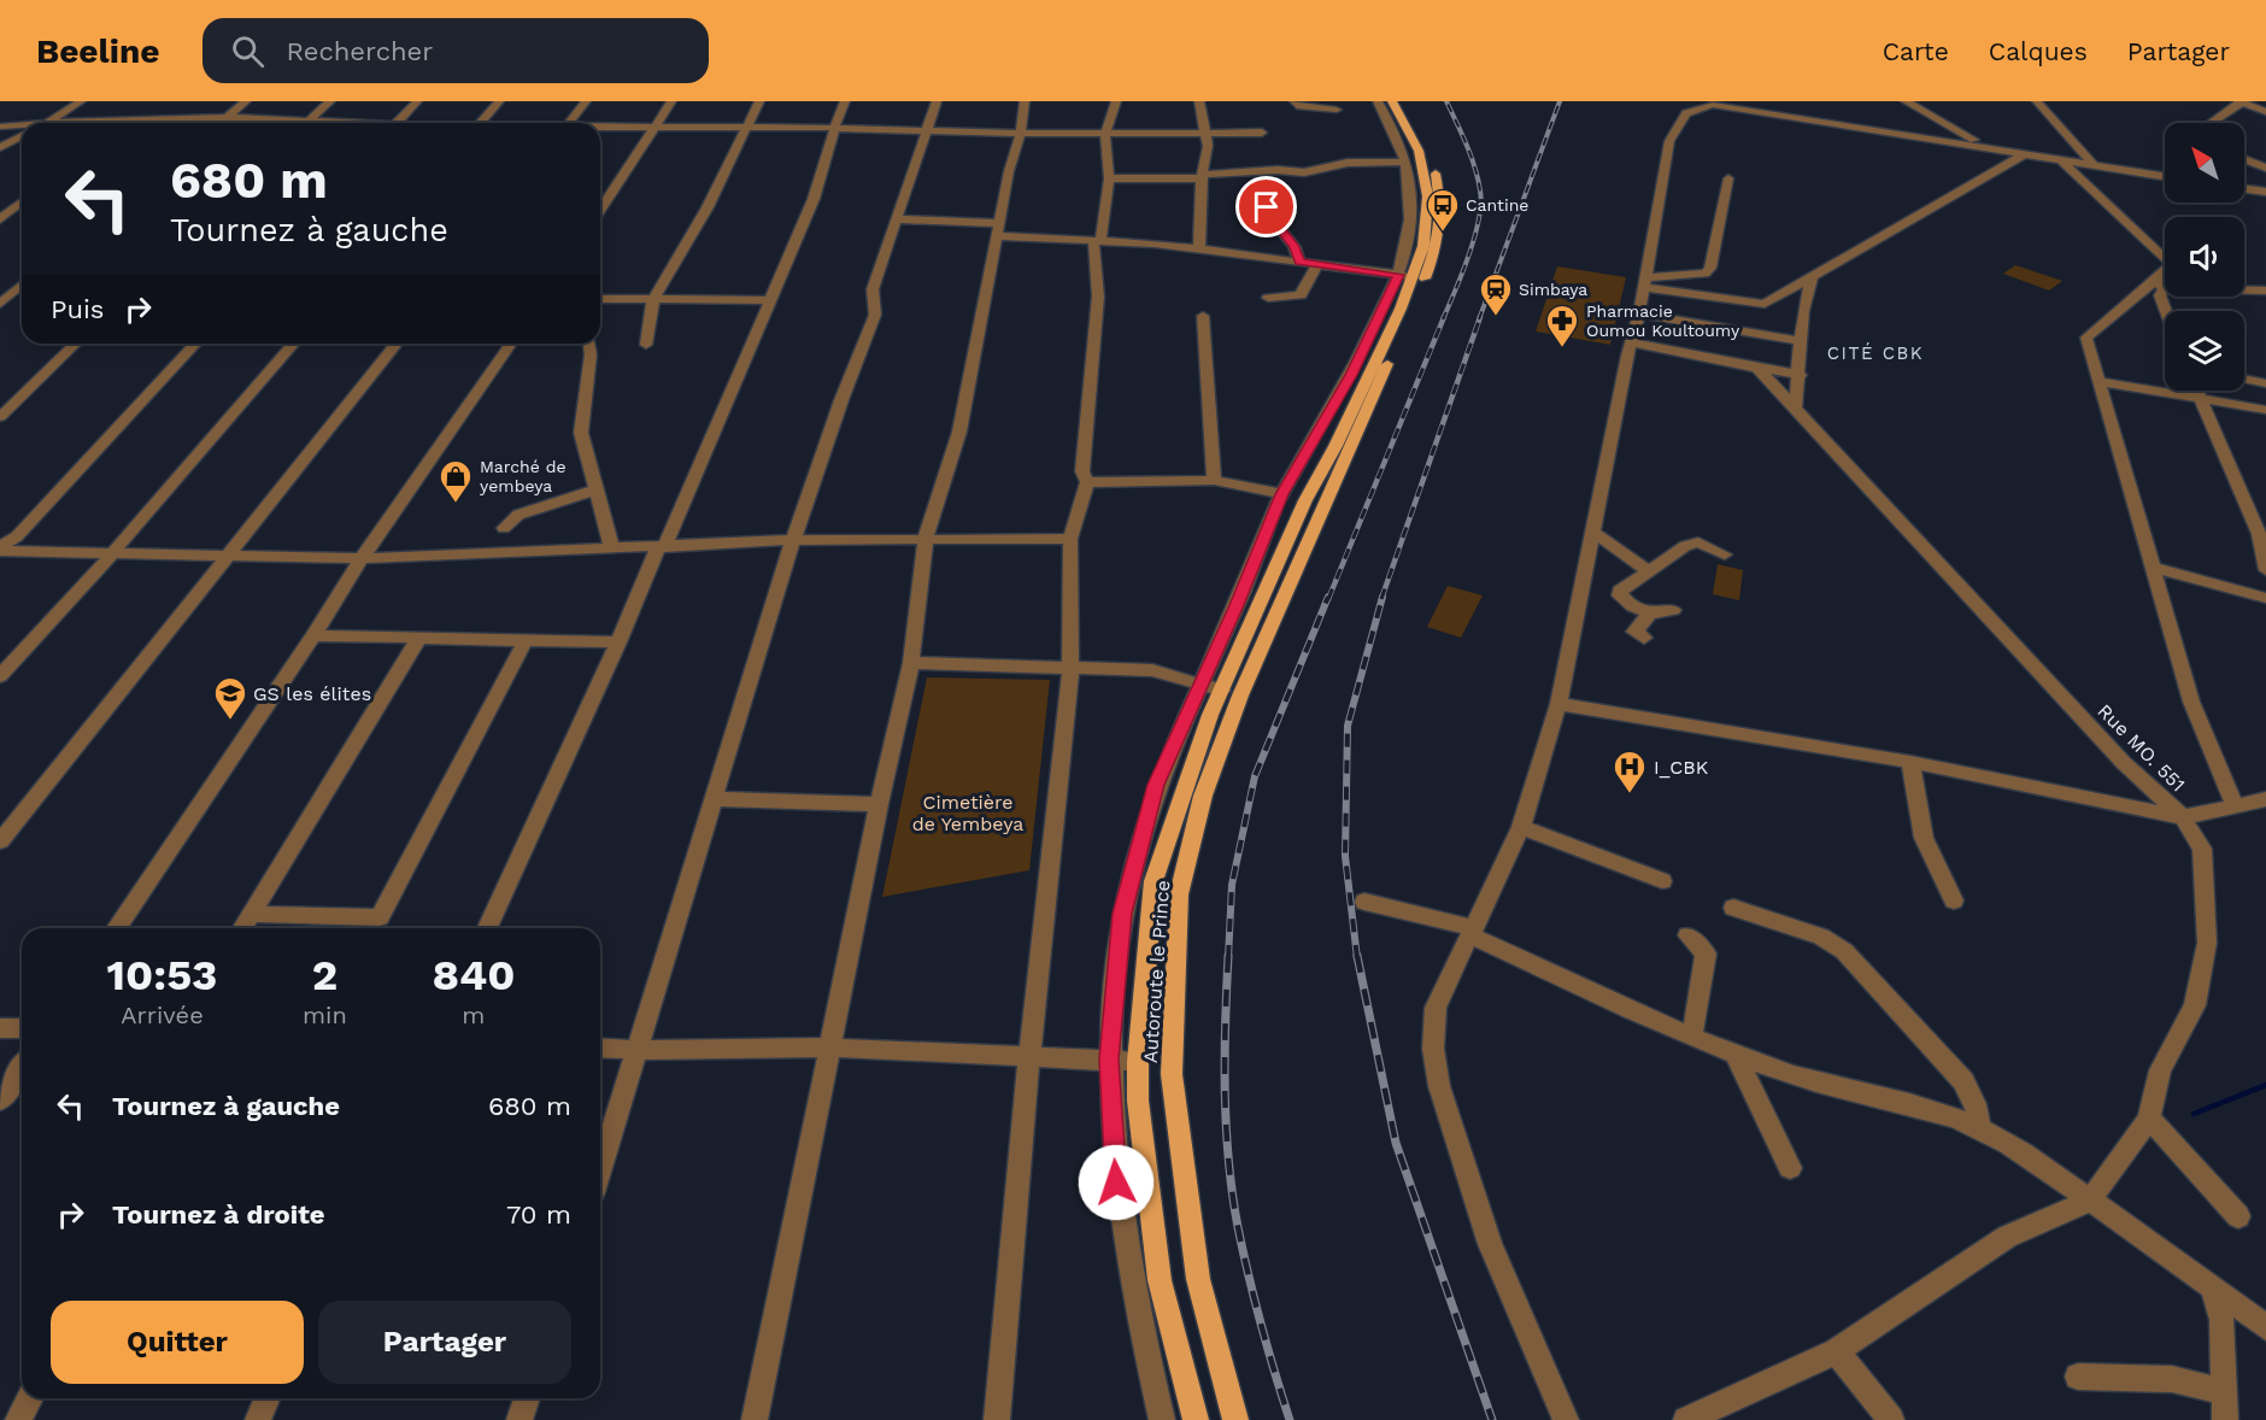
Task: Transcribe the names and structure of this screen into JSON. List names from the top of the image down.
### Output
{
  "streets": {
    "main road": ["Autoroute le Prince"],
    "street": ["Rue MO. 551"]
  },
  "districts": ["CITÉ CBK"],
  "parks": ["Cimetière de Yembeya"],
  "places": {
    "bus stop": ["Cantine"],
    "station": ["Simbaya"],
    "pharmacy": ["Pharmacie Oumou Koultoumy"],
    "shop": ["Marché de yembeya"],
    "school or university": ["GS les élites"],
    "hospital": ["I_CBK"]
  },
  "north": "top left",
  "page": {
    "header": "Beeline",
    "search": "Rechercher",
    "nav": ["Carte", "Calques", "Partager"],
    "turn": ["680 m", "Tournez à gauche"],
    "then": "Puis",
    "eta": [
      "10:53",
      "Arrivée",
      "2",
      "min",
      "840",
      "m"
    ],
    "list": [
      {
        "name": "Tournez à gauche",
        "value": "680 m"
      },
      {
        "name": "Tournez à droite",
        "value": "70 m"
      }
    ],
    "buttons": ["Quitter", "Partager"]
  }
}
